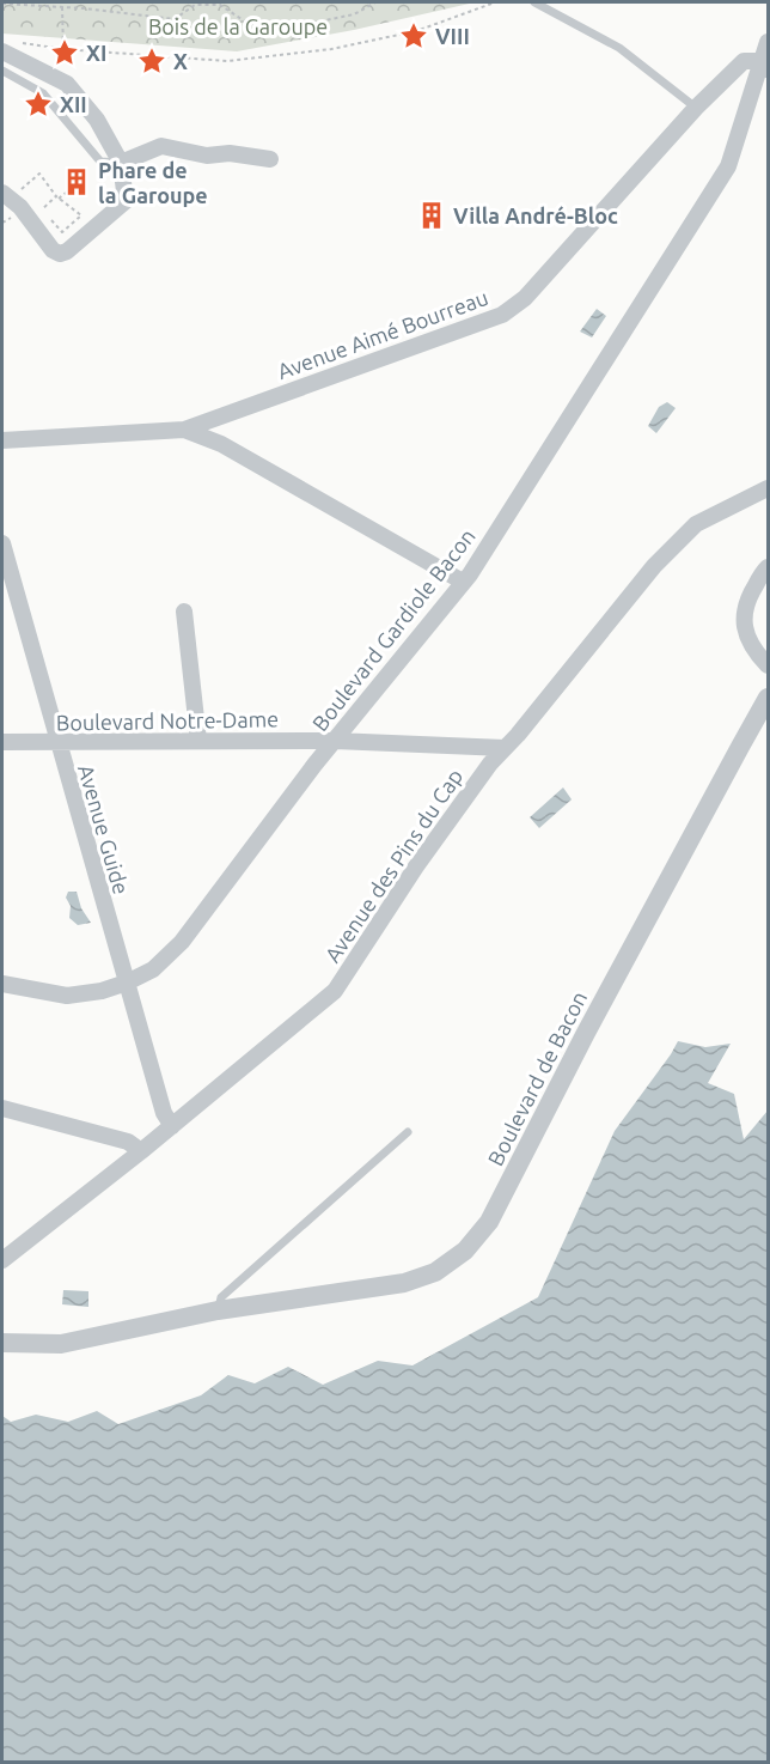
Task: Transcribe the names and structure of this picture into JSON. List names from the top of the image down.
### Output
{
  "streets": {
    "street": [
      "Avenue Aimé Bourreau",
      "Boulevard Gardiole Bacon",
      "Boulevard Notre-Dame",
      "Avenue Guide",
      "Avenue des Pins du Cap",
      "Boulevard de Bacon"
    ]
  },
  "crossings": [
    ["Avenue Aimé Bourreau", "Boulevard Gardiole Bacon"],
    ["Boulevard Gardiole Bacon", "Boulevard Notre-Dame"],
    ["Boulevard Gardiole Bacon", "Avenue Guide"],
    ["Boulevard Notre-Dame", "Avenue Guide"],
    ["Boulevard Notre-Dame", "Avenue des Pins du Cap"],
    ["Avenue Guide", "Avenue des Pins du Cap"]
  ],
  "parks": ["Bois de la Garoupe"],
  "places": {
    "place": [
      "VIII",
      "XI",
      "X",
      "XII"
    ],
    "building": ["Phare de la Garoupe", "Villa André-Bloc"]
  }
}
